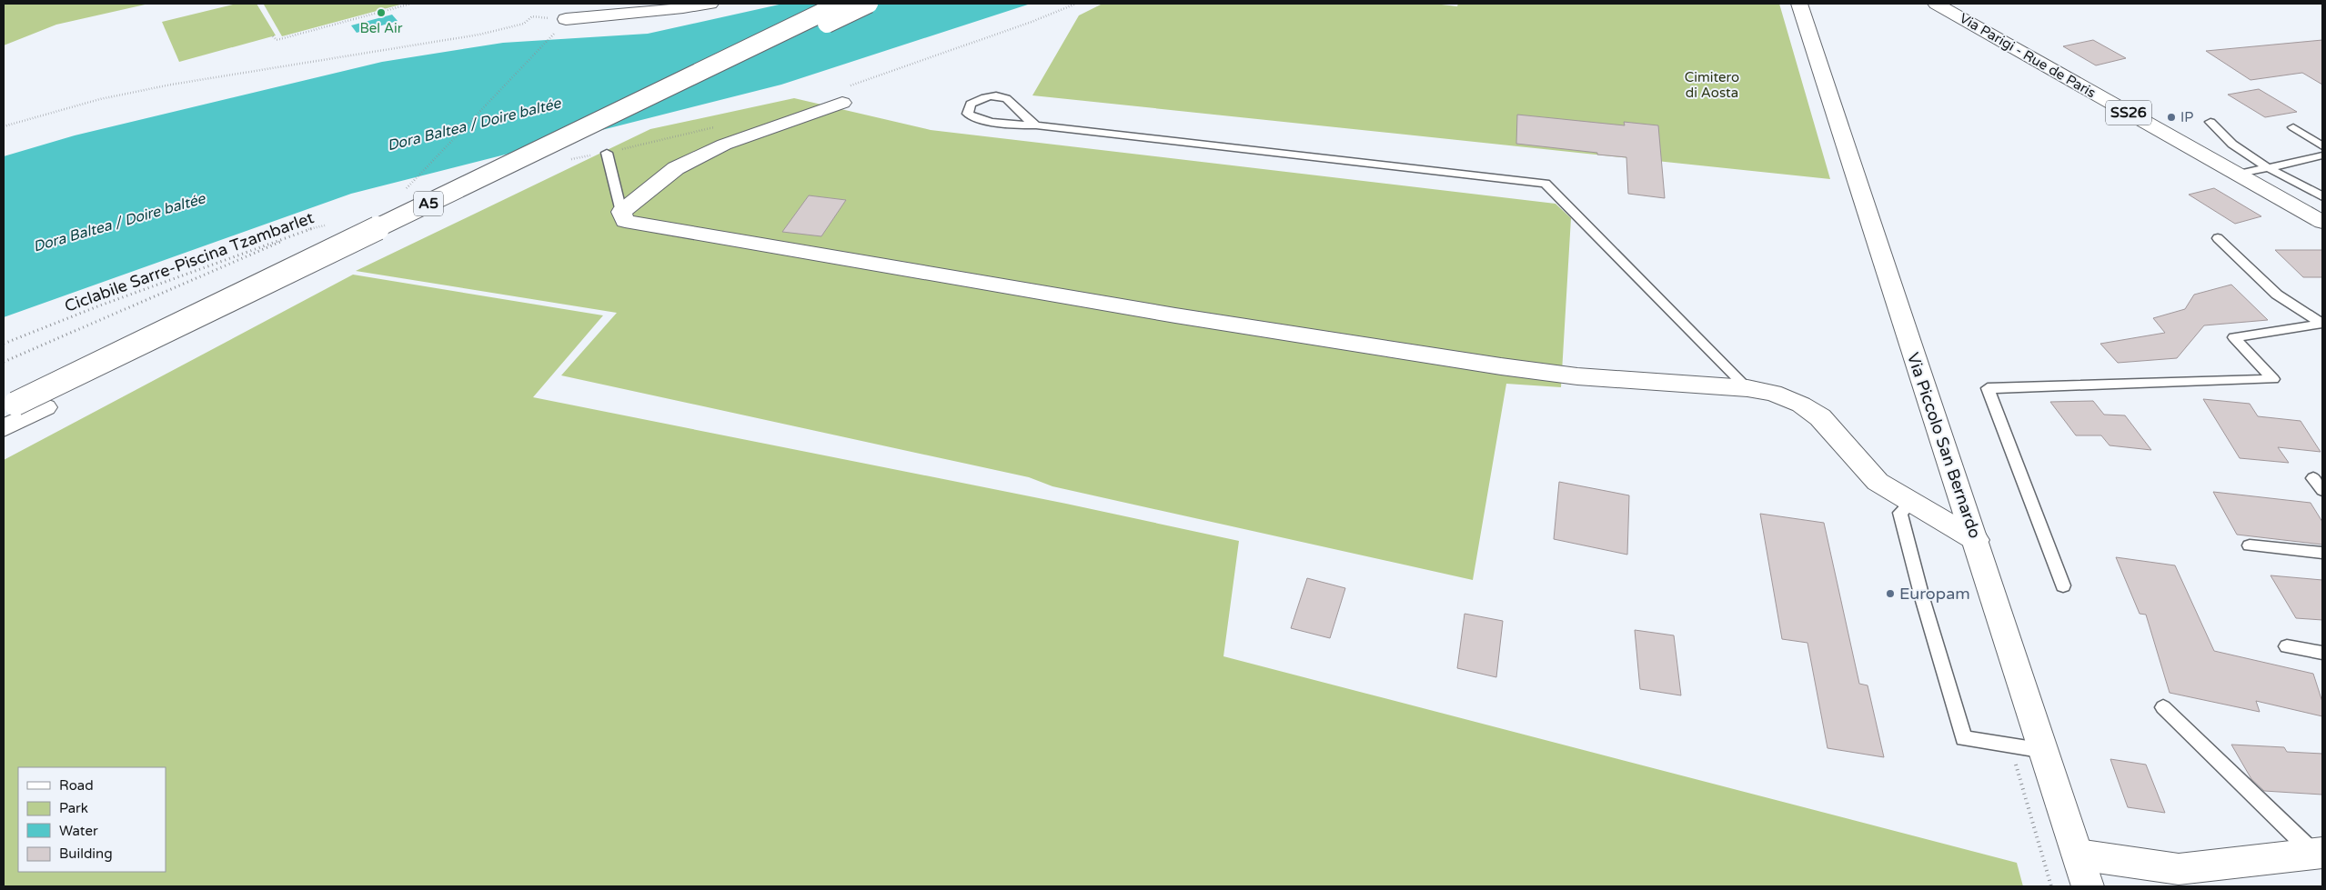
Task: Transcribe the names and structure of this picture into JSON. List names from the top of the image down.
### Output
{
  "streets": {
    "main road": [
      "Via Parigi - Rue de Paris",
      "SS26",
      "A5",
      "Via Piccolo San Bernardo"
    ],
    "path": ["Ciclabile Sarre-Piscina Tzambarlet"]
  },
  "water": ["Dora Baltea / Doire baltée"],
  "parks": ["Cimitero di Aosta"],
  "places": ["Bel Air", "IP", "Europam"],
  "legend": [
    "Road",
    "Park",
    "Water",
    "Building"
  ]
}
